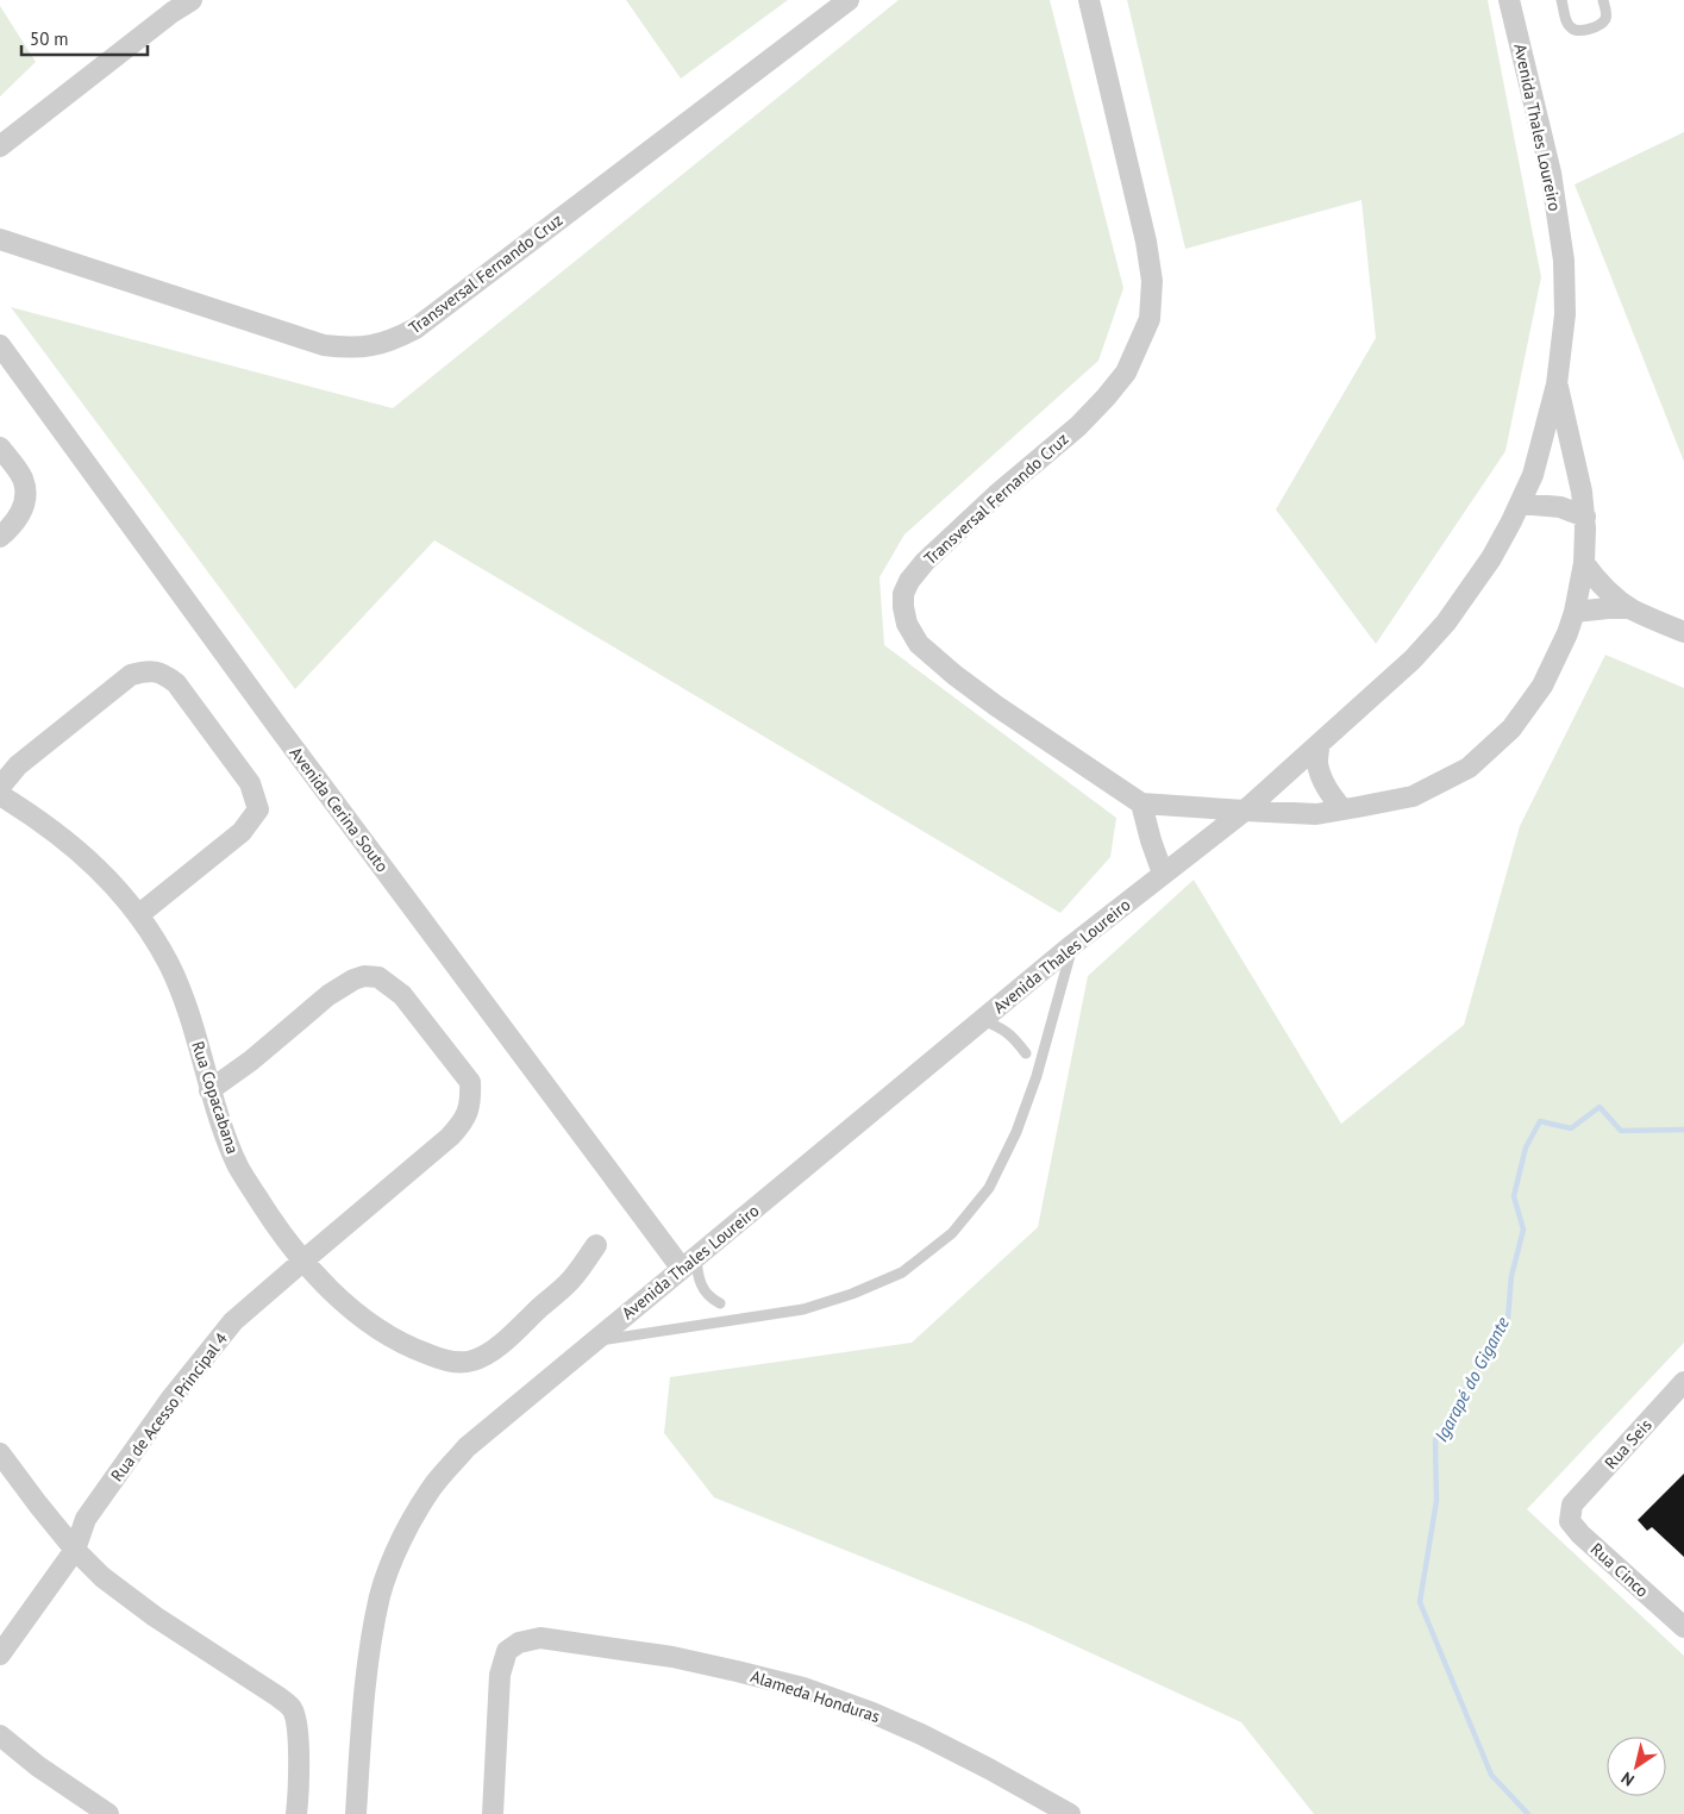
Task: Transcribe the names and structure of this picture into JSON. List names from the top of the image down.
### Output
{
  "streets": {
    "street": [
      "Avenida Thales Loureiro",
      "Transversal Fernando Cruz",
      "Avenida Cerina Souto",
      "Rua Copacabana",
      "Rua de Acesso Principal 4",
      "Rua Seis",
      "Rua Cinco",
      "Alameda Honduras"
    ]
  },
  "crossings": [
    ["Avenida Thales Loureiro", "Transversal Fernando Cruz"],
    ["Avenida Thales Loureiro", "Avenida Cerina Souto"],
    ["Rua Copacabana", "Rua de Acesso Principal 4"],
    ["Rua Seis", "Rua Cinco"]
  ],
  "water": ["Igarapé do Gigante"],
  "scale_bar": "50 m",
  "north": "bottom left"
}
